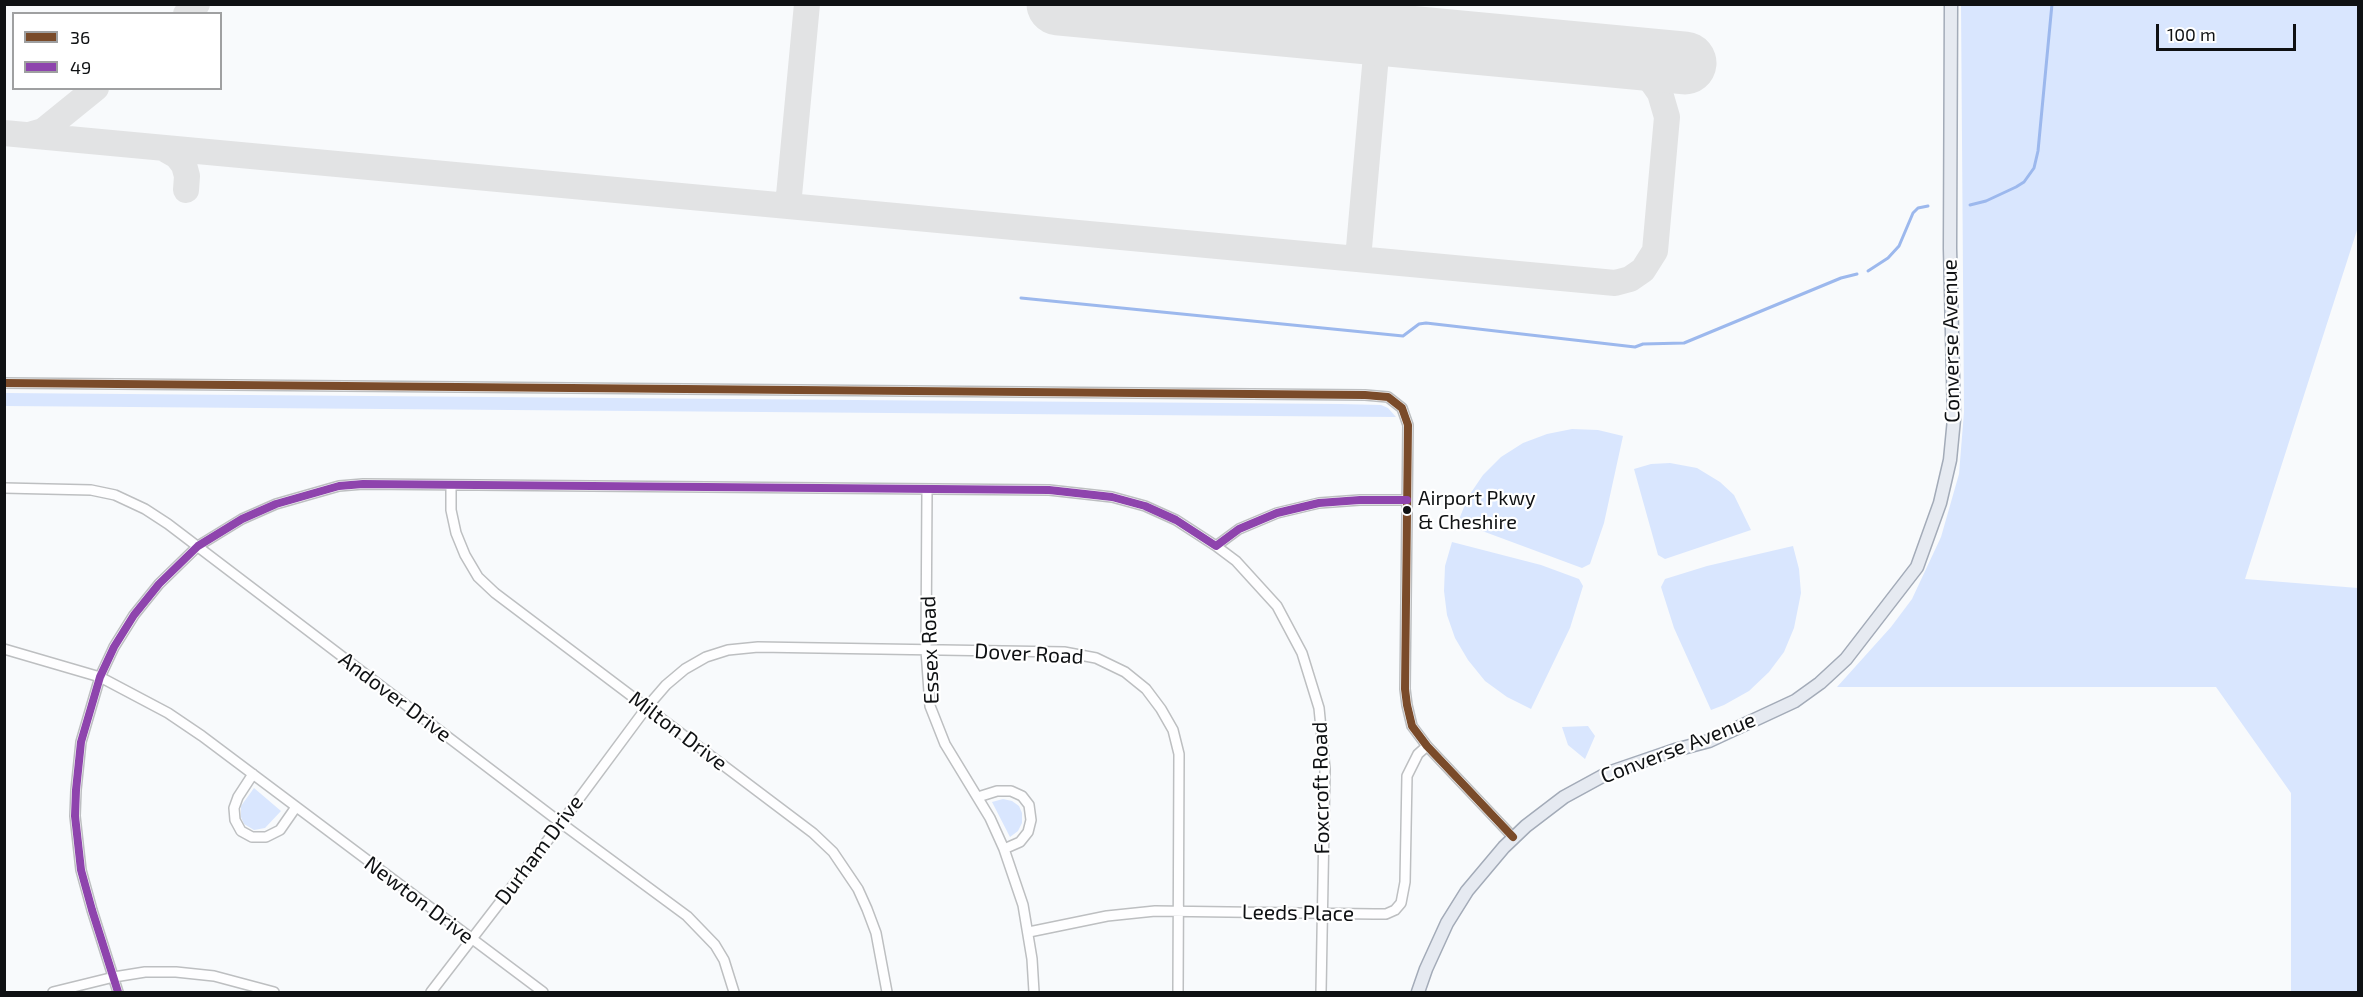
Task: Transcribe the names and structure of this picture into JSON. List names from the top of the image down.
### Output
{
  "streets": {
    "main road": ["Converse Avenue"],
    "street": [
      "Essex Road",
      "Dover Road",
      "Andover Drive",
      "Milton Drive",
      "Foxcroft Road",
      "Durham Drive",
      "Newton Drive",
      "Leeds Place"
    ]
  },
  "crossings": [
    ["Essex Road", "Dover Road"],
    ["Essex Road", "Foxcroft Road"],
    ["Essex Road", "Leeds Place"],
    ["Dover Road", "Milton Drive"],
    ["Dover Road", "Durham Drive"],
    ["Dover Road", "Leeds Place"],
    ["Andover Drive", "Foxcroft Road"],
    ["Andover Drive", "Durham Drive"],
    ["Milton Drive", "Foxcroft Road"],
    ["Milton Drive", "Durham Drive"],
    ["Foxcroft Road", "Newton Drive"],
    ["Foxcroft Road", "Leeds Place"],
    ["Durham Drive", "Newton Drive"]
  ],
  "places": ["Airport Pkwy & Cheshire"],
  "lines": ["transit line 36", "transit line 49"],
  "legend": ["36", "49"],
  "scale_bar": "100 m"
}
